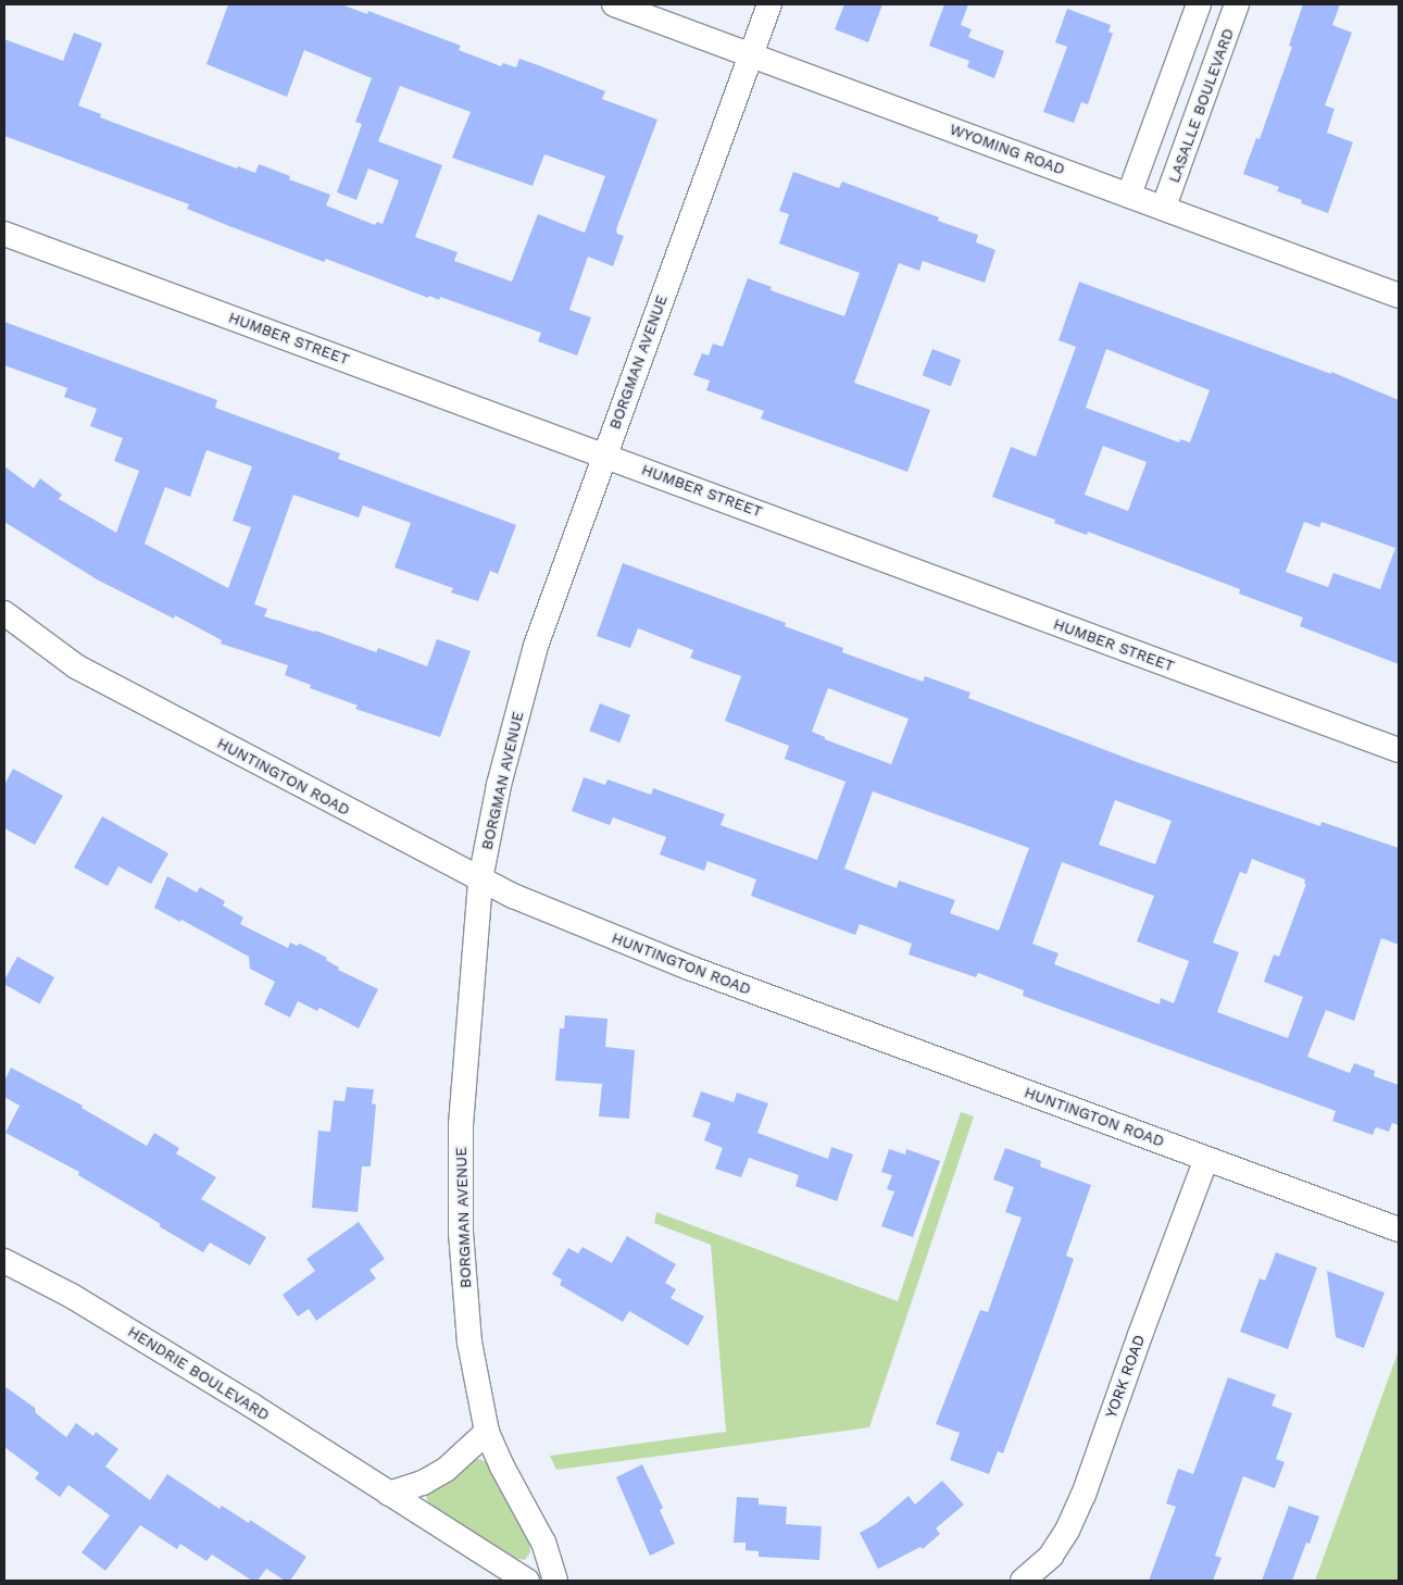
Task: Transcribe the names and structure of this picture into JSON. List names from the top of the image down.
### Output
{
  "streets": {
    "street": [
      "LASALLE BOULEVARD",
      "WYOMING ROAD",
      "HUMBER STREET",
      "BORGMAN AVENUE",
      "HUNTINGTON ROAD",
      "HENDRIE BOULEVARD",
      "YORK ROAD"
    ]
  },
  "crossings": [
    ["LASALLE BOULEVARD", "WYOMING ROAD"],
    ["WYOMING ROAD", "BORGMAN AVENUE"],
    ["HUMBER STREET", "BORGMAN AVENUE"],
    ["BORGMAN AVENUE", "HUNTINGTON ROAD"],
    ["HUNTINGTON ROAD", "YORK ROAD"]
  ]
}
